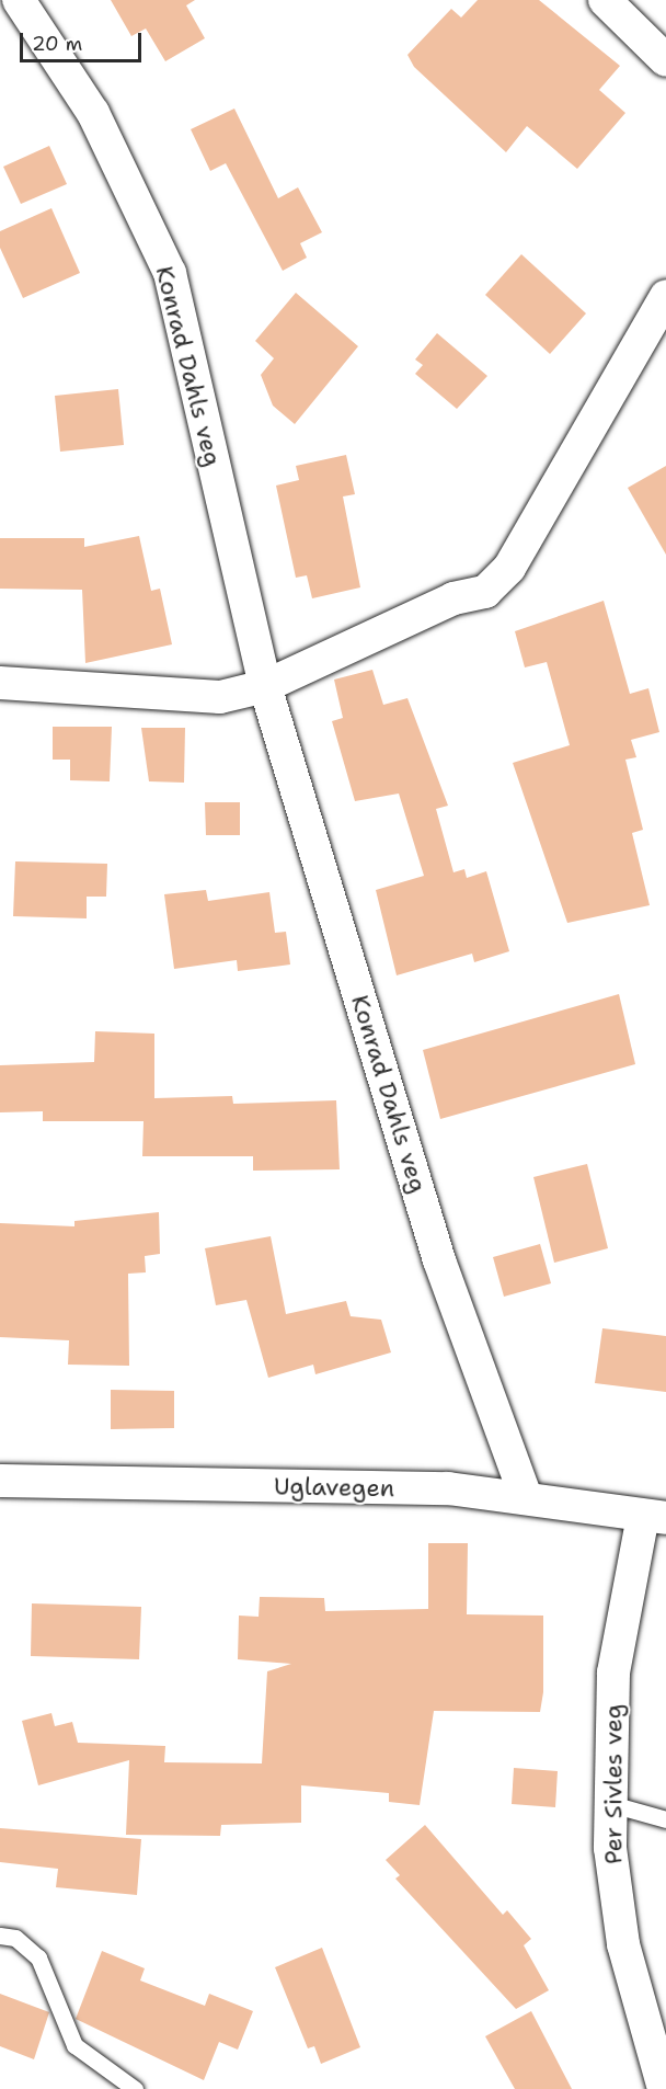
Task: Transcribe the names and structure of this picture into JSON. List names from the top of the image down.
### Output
{
  "streets": {
    "street": ["Konrad Dahls veg", "Uglavegen", "Per Sivles veg"]
  },
  "crossings": [
    ["Konrad Dahls veg", "Uglavegen"],
    ["Uglavegen", "Per Sivles veg"]
  ],
  "scale_bar": "20 m"
}
